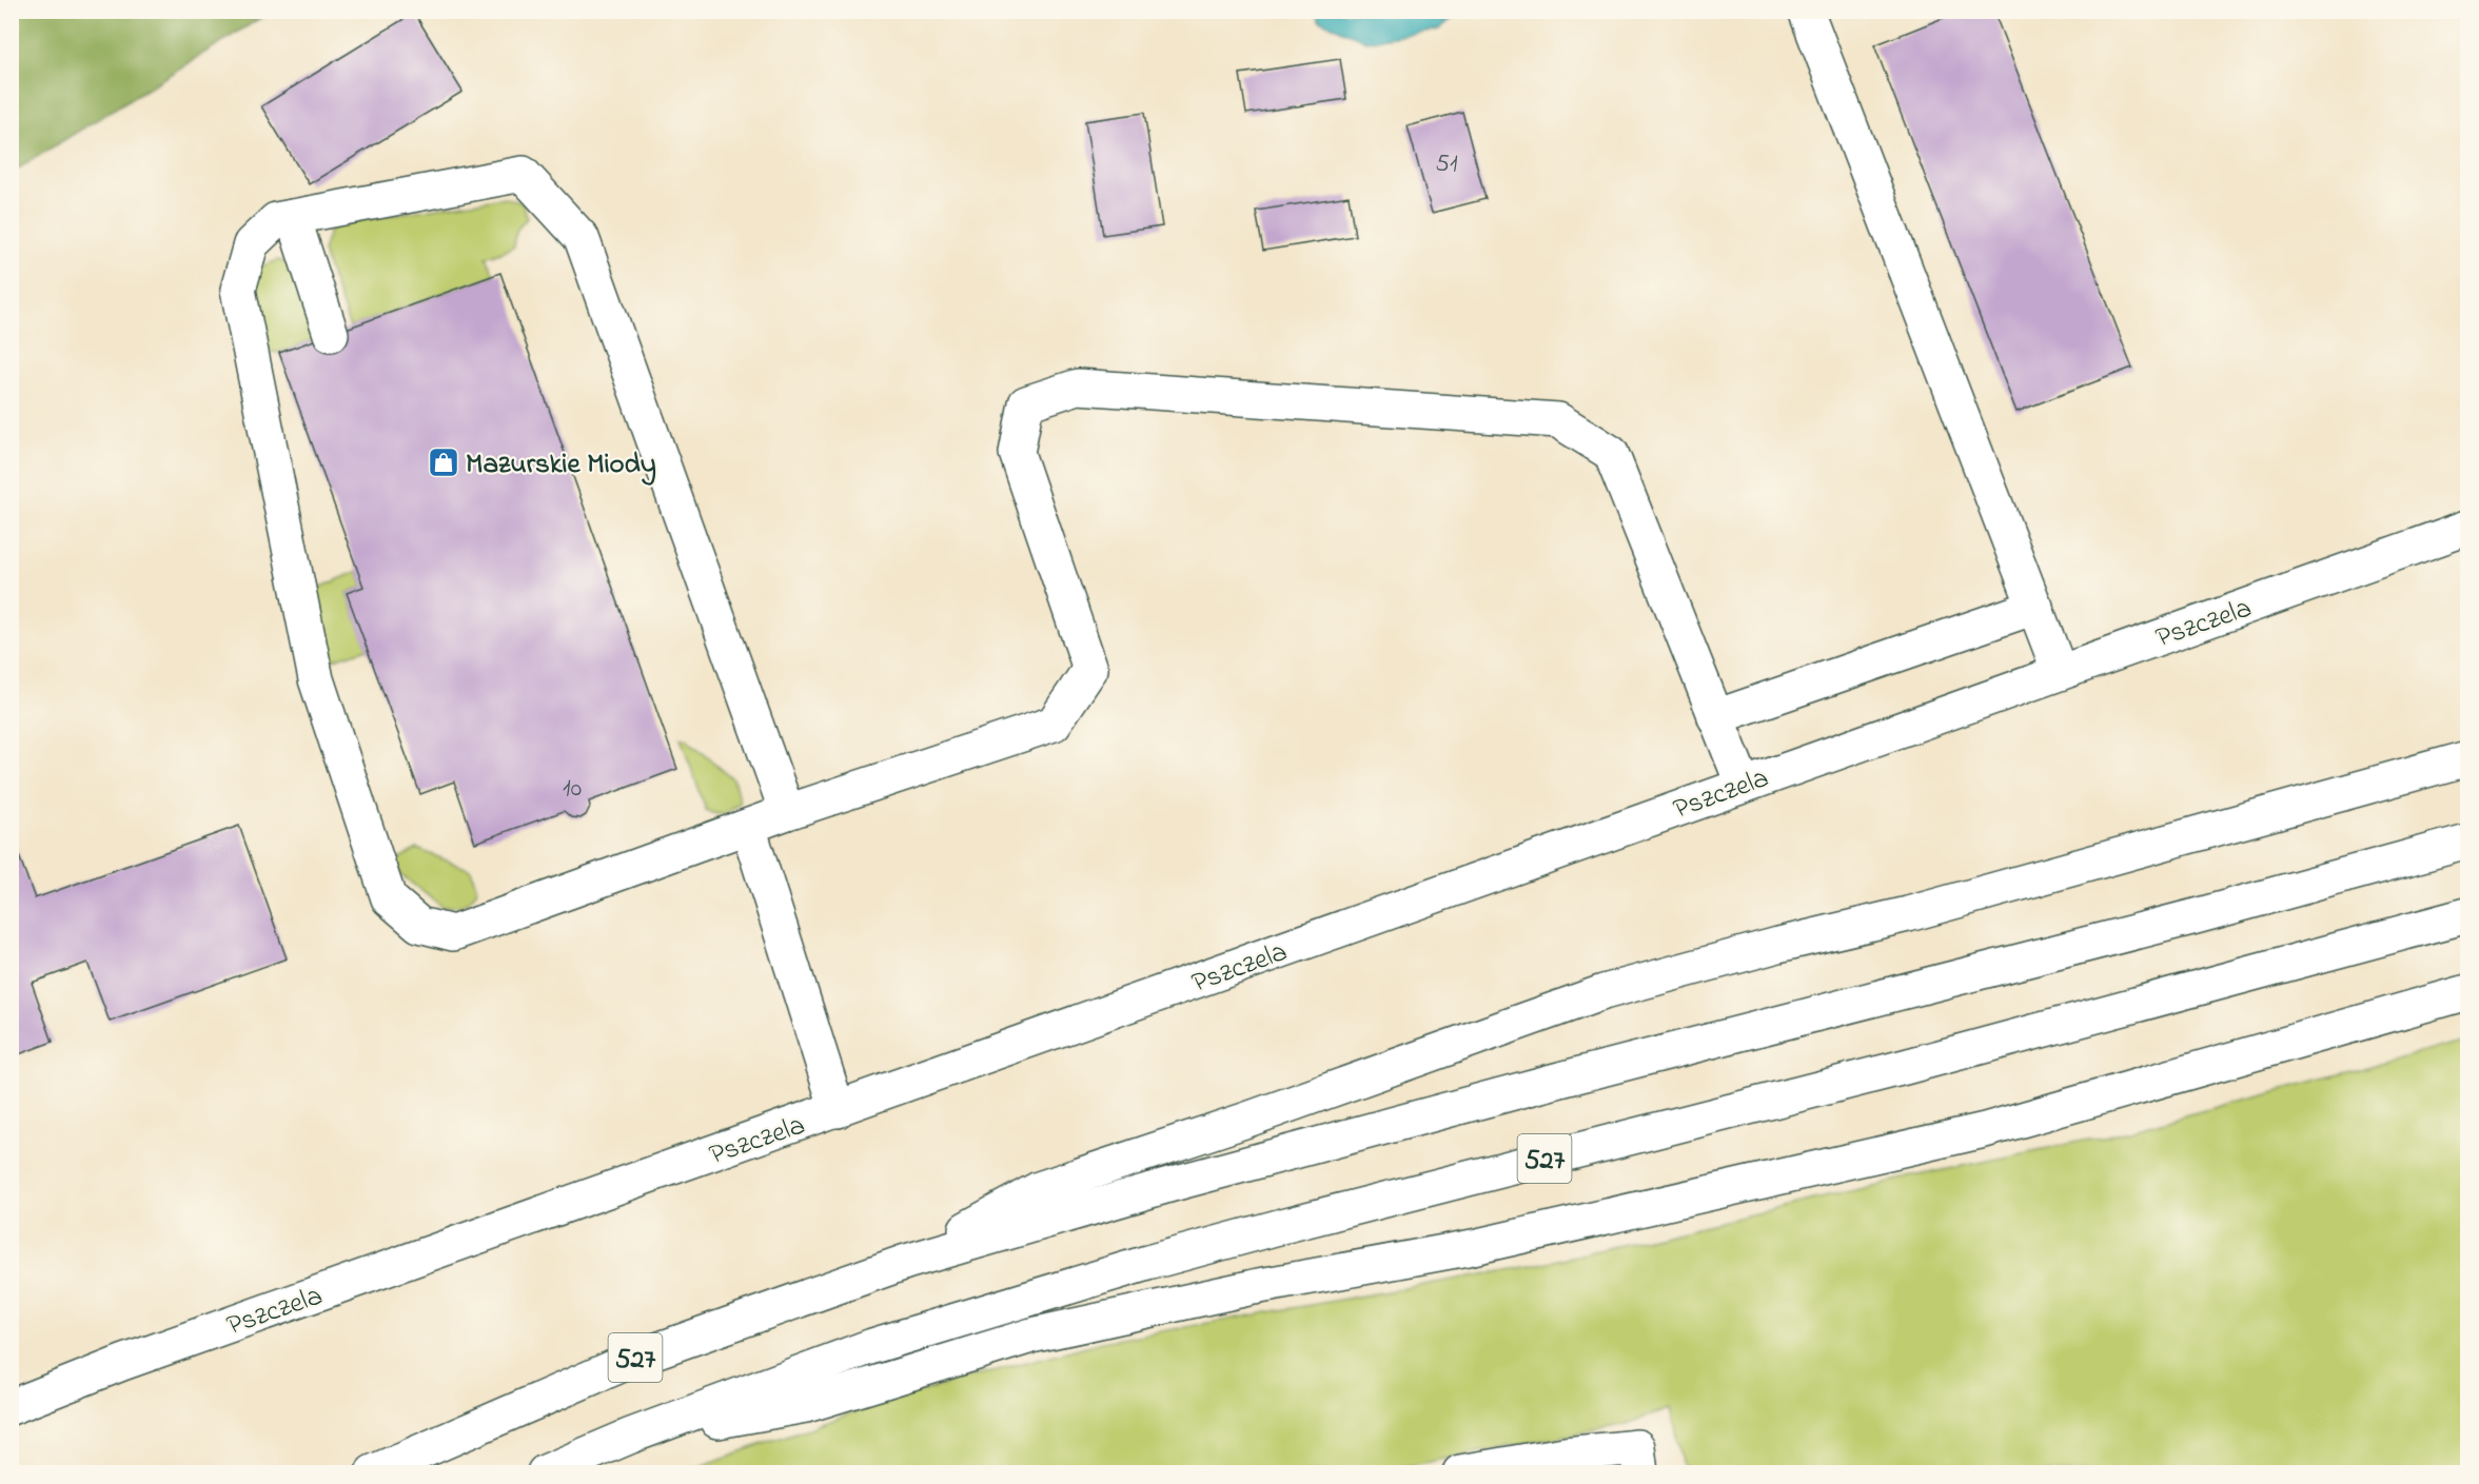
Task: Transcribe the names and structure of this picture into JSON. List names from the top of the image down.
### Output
{
  "streets": {
    "main road": ["Pszczela", "527"]
  },
  "places": {
    "shop": ["Mazurskie Miody"]
  },
  "house_numbers": ["51", "10"]
}
